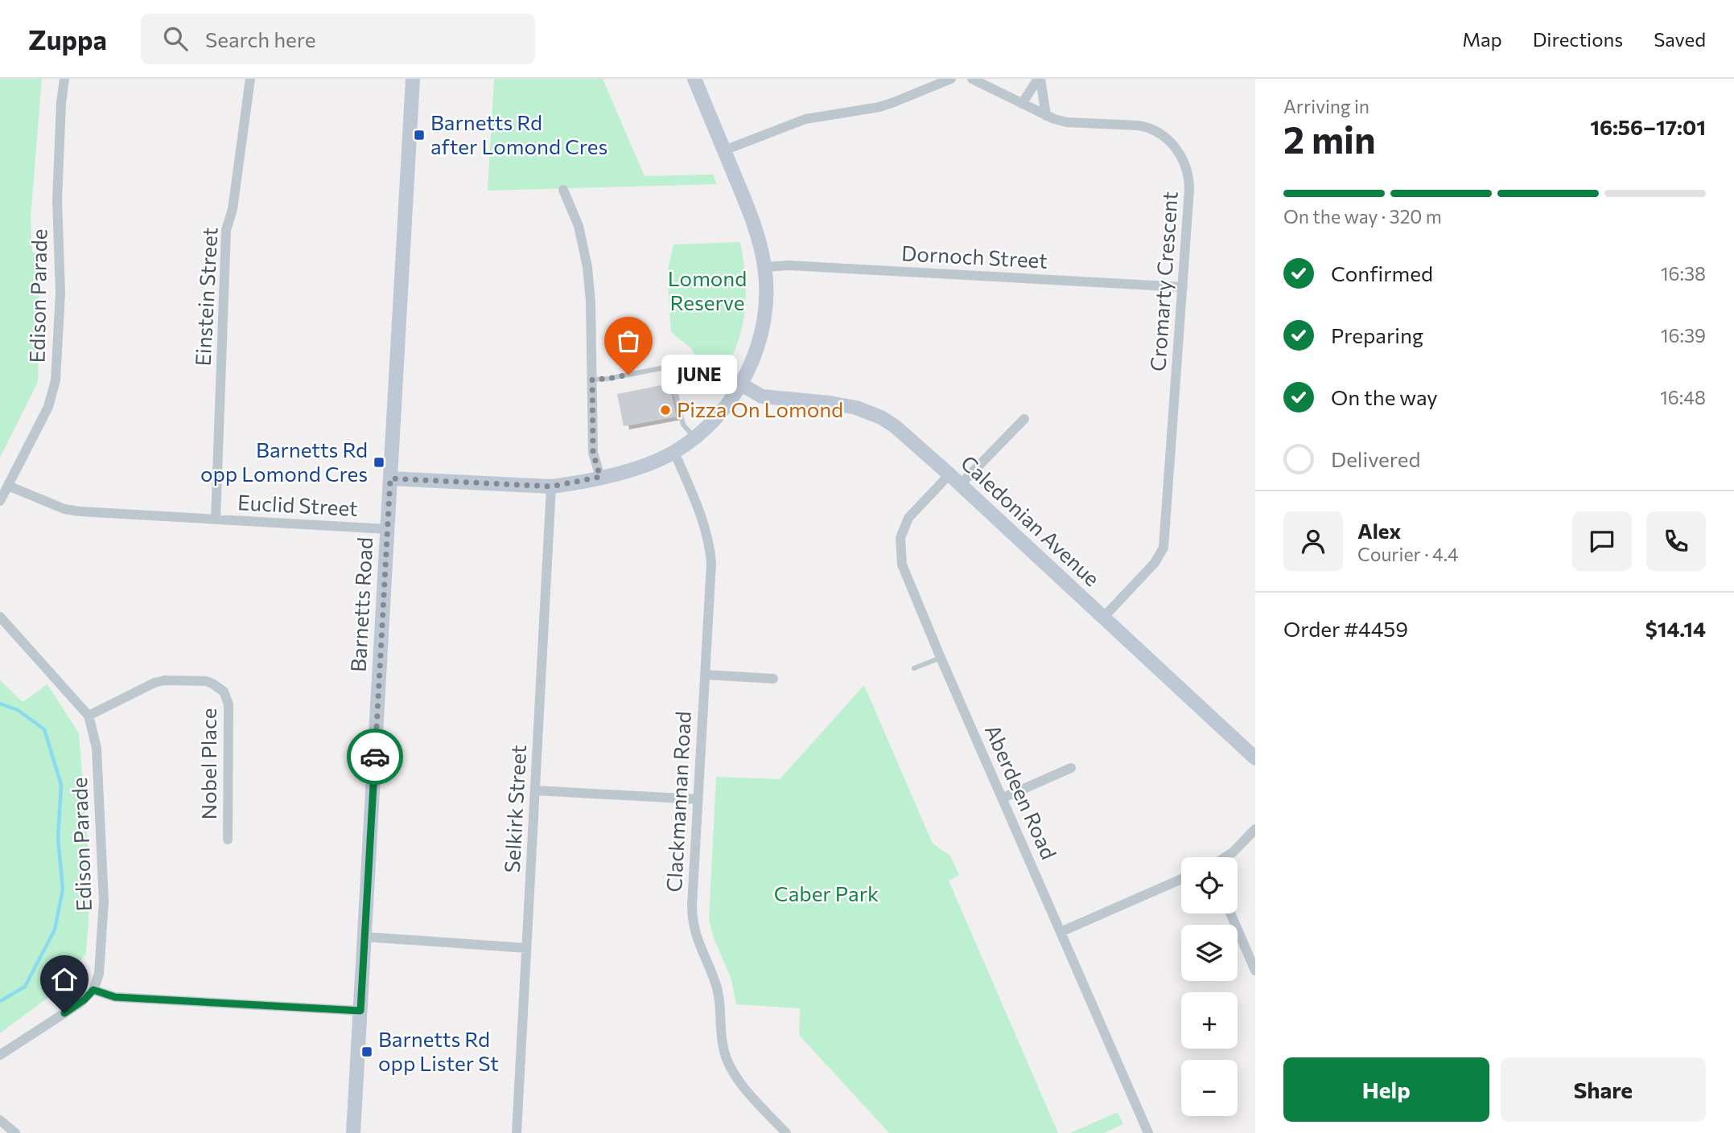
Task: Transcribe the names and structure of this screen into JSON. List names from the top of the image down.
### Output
{
  "streets": {
    "street": [
      "Dornoch Street",
      "Cromarty Crescent",
      "Edison Parade",
      "Einstein Street",
      "Euclid Street",
      "Caledonian Avenue",
      "Barnetts Road",
      "Nobel Place",
      "Aberdeen Road",
      "Clackmannan Road",
      "Selkirk Street"
    ]
  },
  "crossings": [
    ["Dornoch Street", "Cromarty Crescent"],
    ["Cromarty Crescent", "Caledonian Avenue"],
    ["Edison Parade", "Euclid Street"],
    ["Edison Parade", "Nobel Place"],
    ["Einstein Street", "Euclid Street"],
    ["Euclid Street", "Barnetts Road"],
    ["Caledonian Avenue", "Aberdeen Road"]
  ],
  "parks": ["Lomond Reserve", "Caber Park"],
  "places": {
    "transit": ["Barnetts Rd after Lomond Cres", "Barnetts Rd opp Lomond Cres", "Barnetts Rd opp Lister St"],
    "other": ["JUNE", "Pizza On Lomond"]
  },
  "page": {
    "header": "Zuppa",
    "search": "Search here",
    "nav": ["Map", "Directions", "Saved"],
    "heading": ["2 min", "Arriving in", "16:56–17:01"],
    "panel": [
      "Alex",
      "Courier · 4.4",
      "Order #4459",
      "$14.14"
    ],
    "bar": "On the way · 320 m",
    "list": [
      ["Confirmed", "16:38"],
      ["Preparing", "16:39"],
      ["On the way", "16:48"],
      "Delivered"
    ],
    "bubble": "JUNE",
    "map_buttons": ["+", "−"],
    "buttons": ["Help", "Share"]
  }
}
